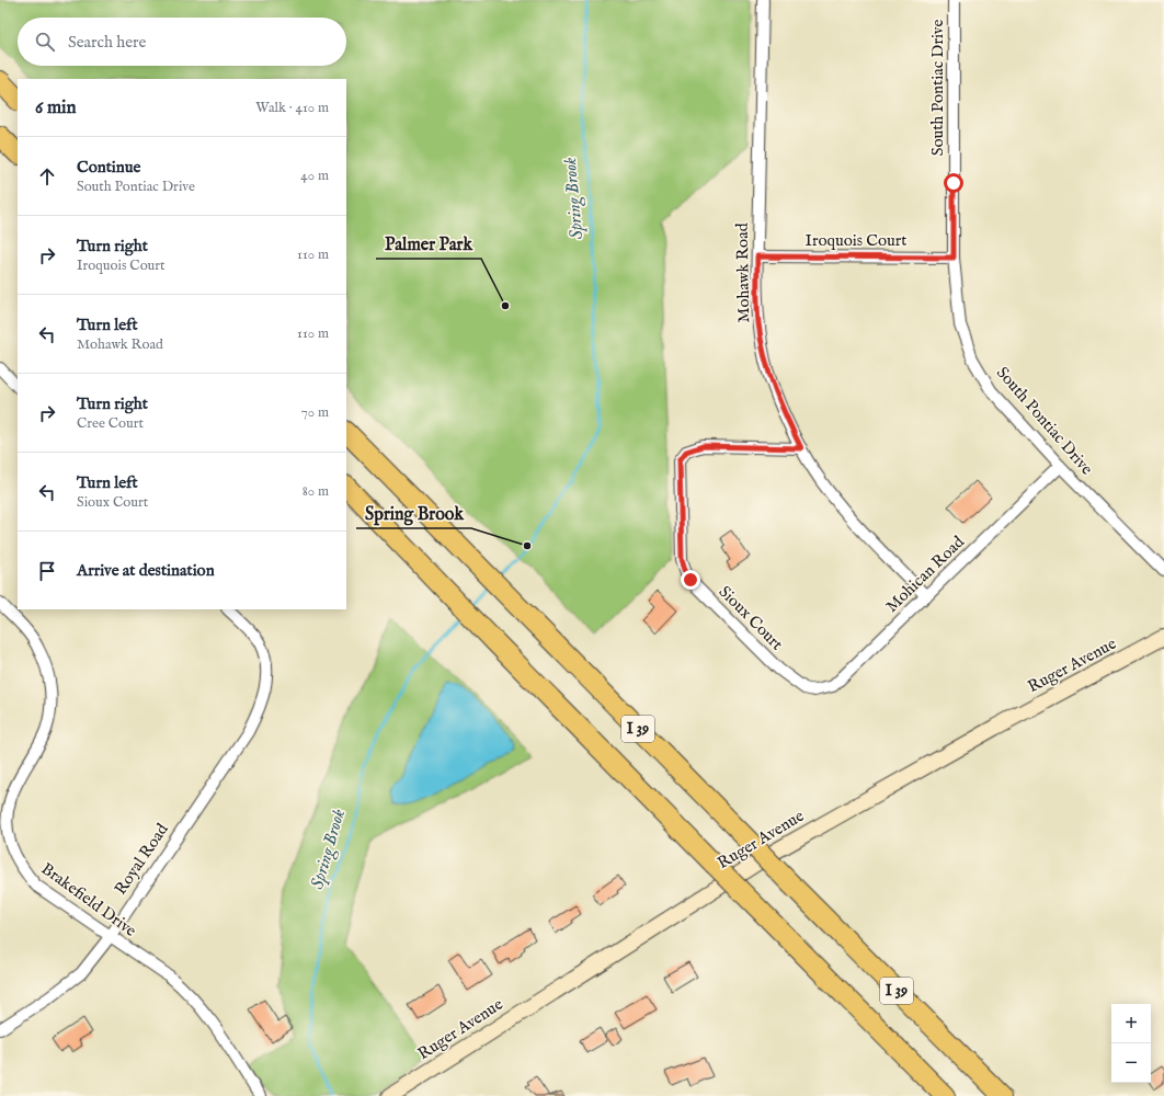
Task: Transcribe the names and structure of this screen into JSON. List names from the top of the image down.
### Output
{
  "streets": {
    "highway": ["I 39"],
    "street": [
      "South Pontiac Drive",
      "Iroquois Court",
      "Mohawk Road",
      "Mohican Road",
      "Sioux Court",
      "Ruger Avenue",
      "Royal Road",
      "Brakefield Drive"
    ]
  },
  "crossings": [
    ["South Pontiac Drive", "Iroquois Court"],
    ["South Pontiac Drive", "Mohican Road"],
    ["Iroquois Court", "Mohawk Road"],
    ["Mohawk Road", "Mohican Road"],
    ["Mohawk Road", "Sioux Court"],
    ["Mohican Road", "Sioux Court"],
    ["Royal Road", "Brakefield Drive"]
  ],
  "water": ["Spring Brook"],
  "places": ["Palmer Park", "Spring Brook"],
  "page": {
    "search": "Search here",
    "heading": ["6 min", "Walk · 410 m"],
    "list": [
      ["Continue", "South Pontiac Drive", "40 m"],
      ["Turn right", "Iroquois Court", "110 m"],
      ["Turn left", "Mohawk Road", "110 m"],
      ["Turn right", "Cree Court", "70 m"],
      ["Turn left", "Sioux Court", "80 m"],
      "Arrive at destination"
    ],
    "map_buttons": ["+", "−"]
  }
}
